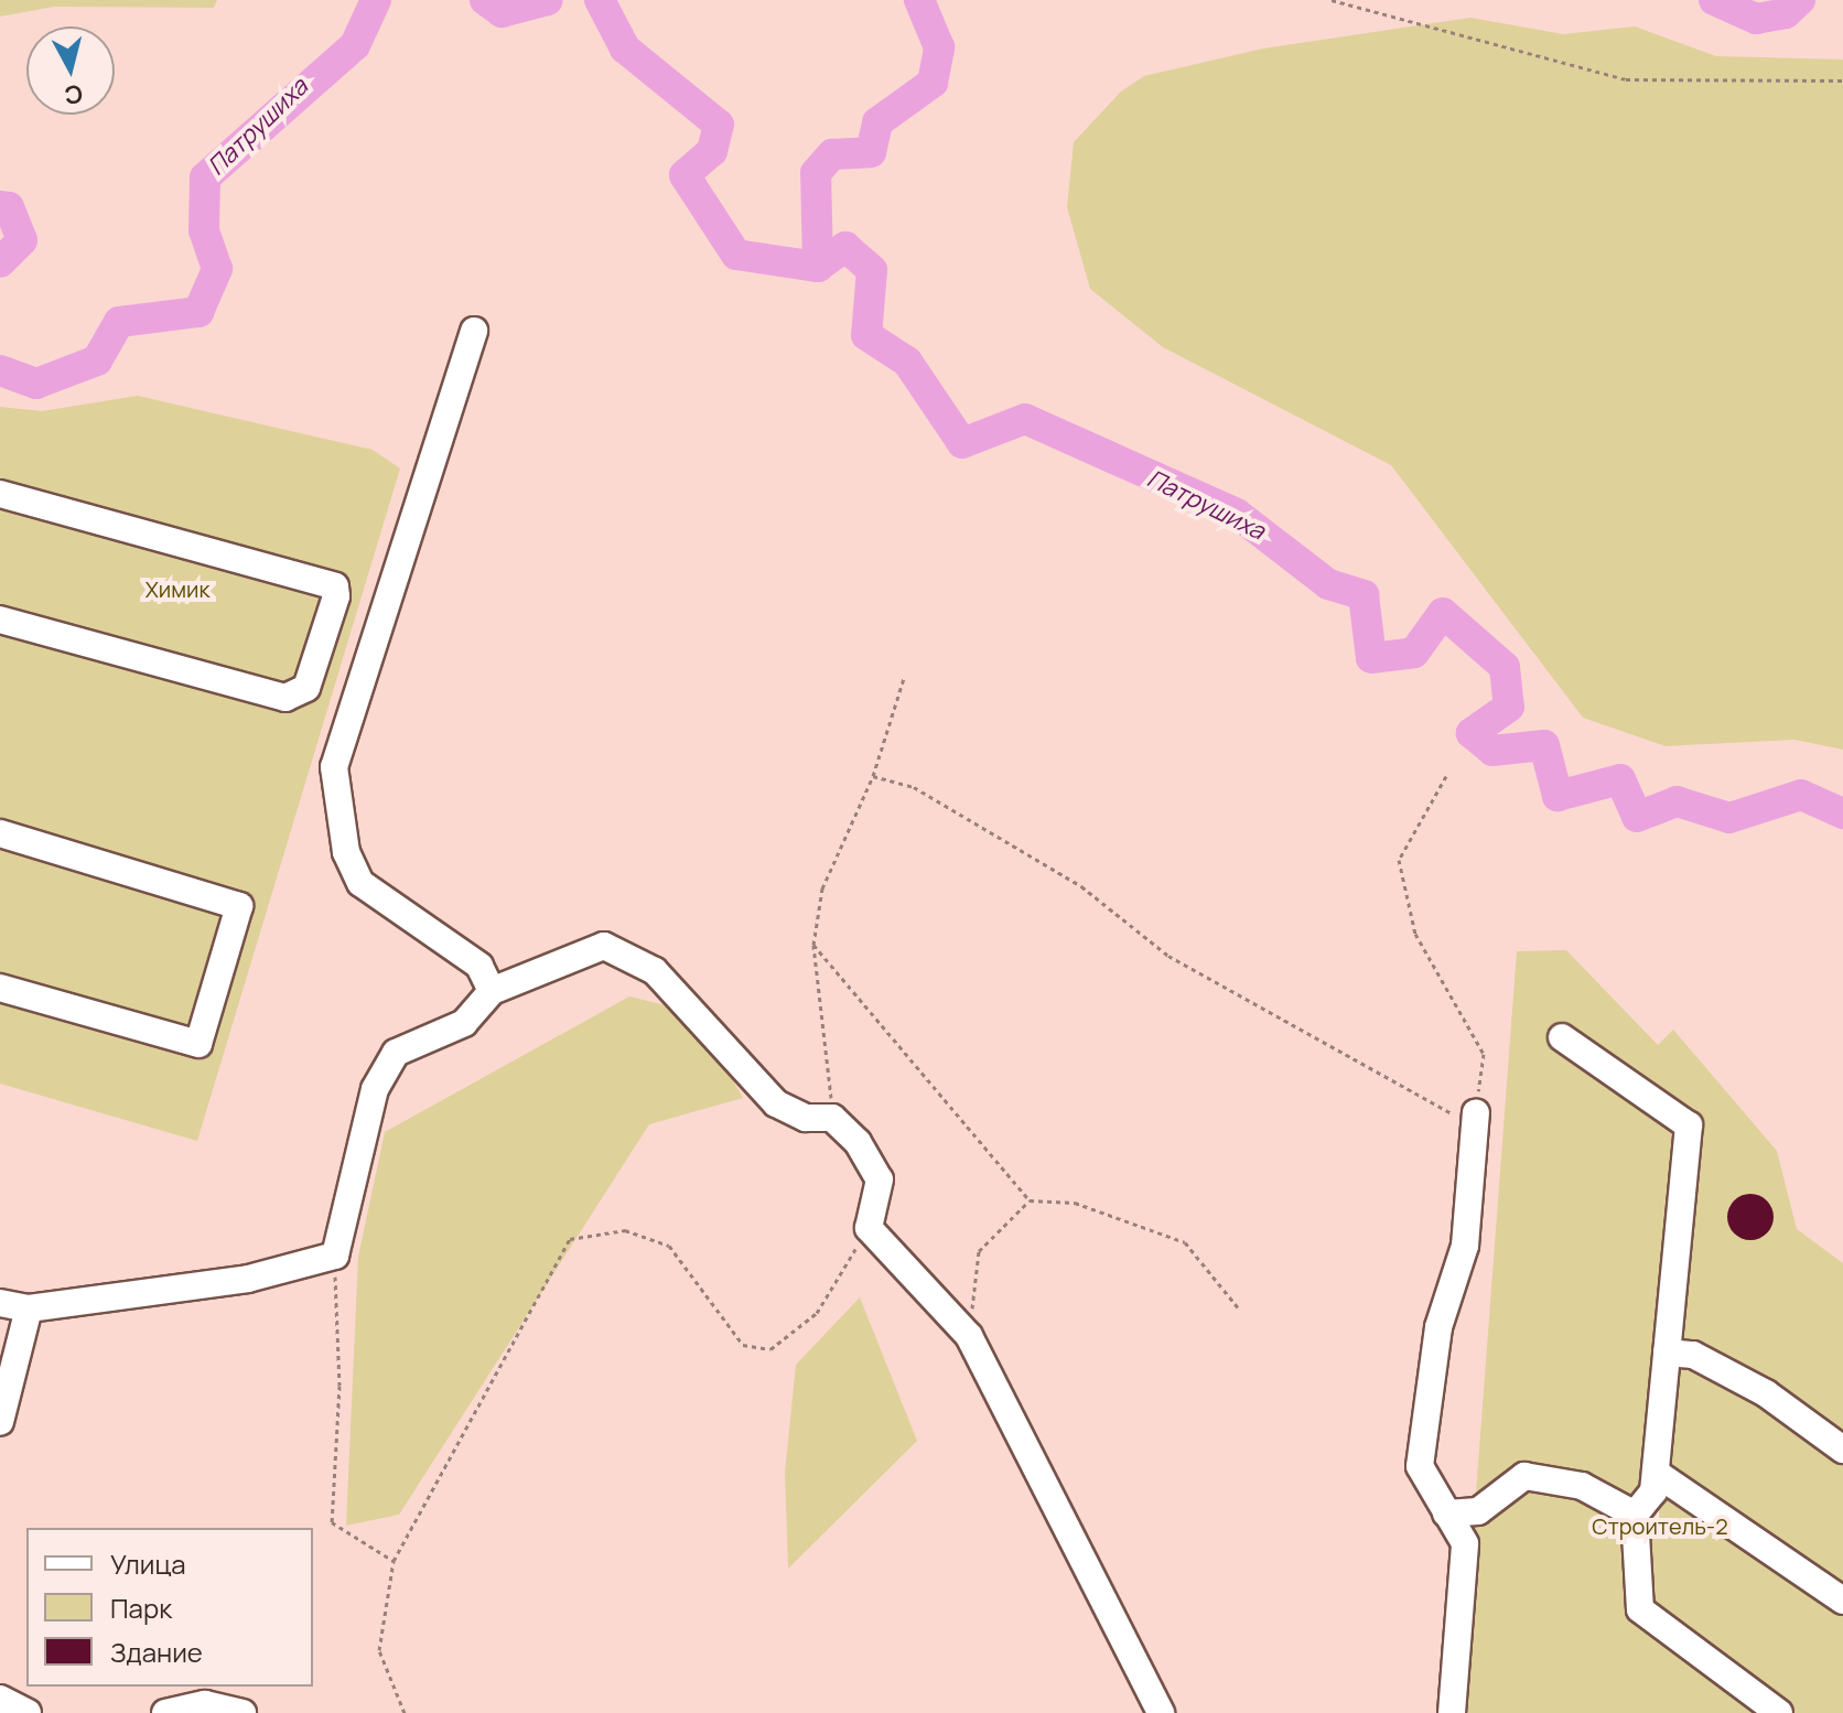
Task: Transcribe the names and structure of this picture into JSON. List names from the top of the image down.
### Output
{
  "water": ["Патрушиха"],
  "parks": ["Химик", "Строитель-2"],
  "legend": ["Улица", "Парк", "Здание"],
  "north": "bottom"
}
